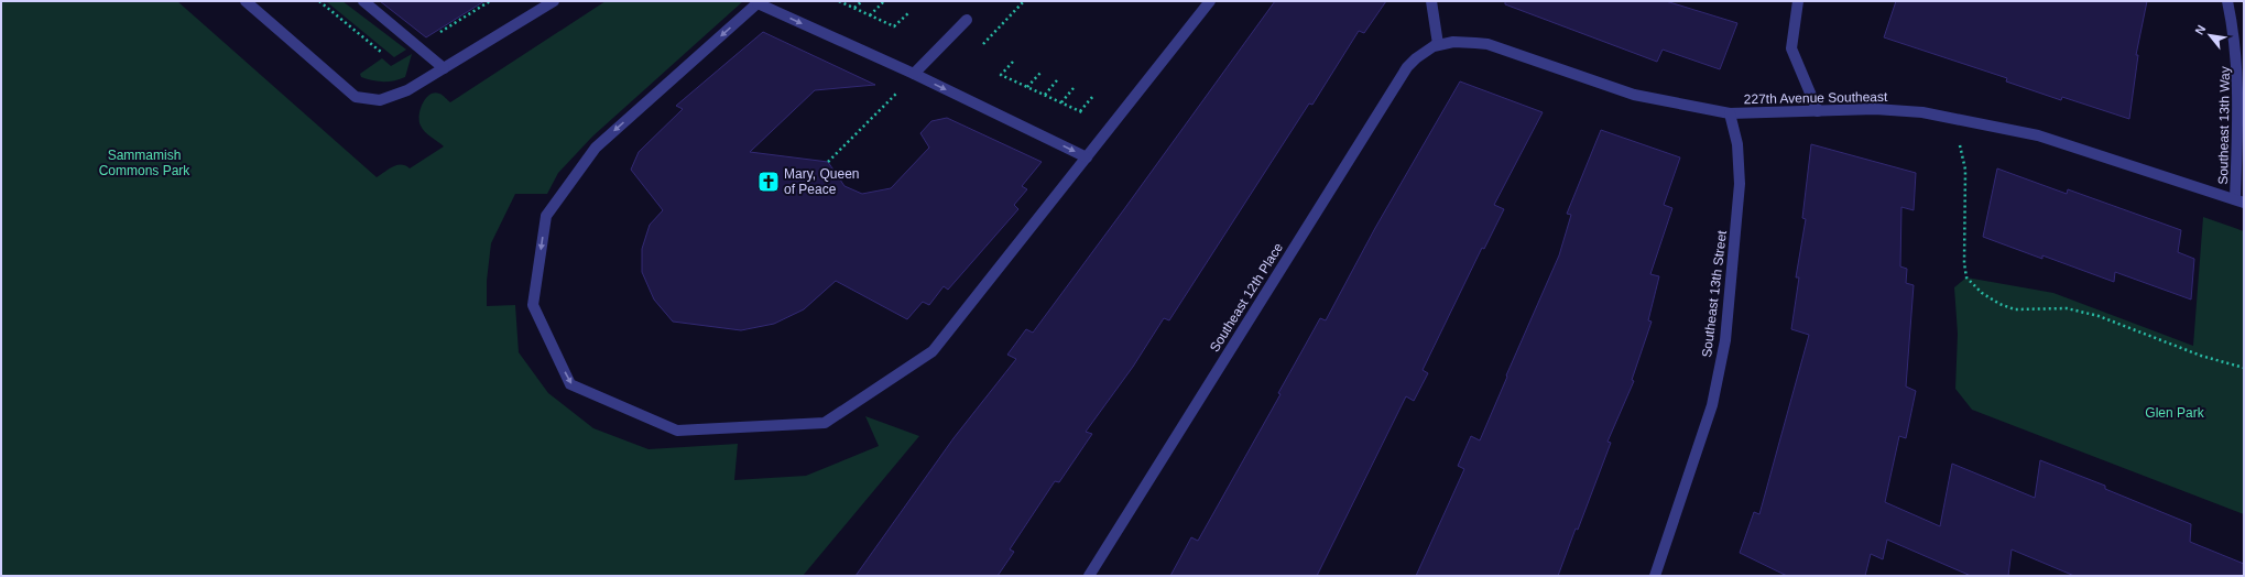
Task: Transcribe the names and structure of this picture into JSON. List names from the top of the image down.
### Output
{
  "streets": {
    "street": [
      "227th Avenue Southeast",
      "Southeast 13th Way",
      "Southeast 13th Street",
      "Southeast 12th Place"
    ]
  },
  "crossings": [
    ["227th Avenue Southeast", "Southeast 13th Way"],
    ["227th Avenue Southeast", "Southeast 13th Street"],
    ["227th Avenue Southeast", "Southeast 12th Place"]
  ],
  "parks": ["Sammamish Commons Park", "Glen Park"],
  "places": {
    "church": ["Mary, Queen of Peace"]
  },
  "north": "top left"
}
